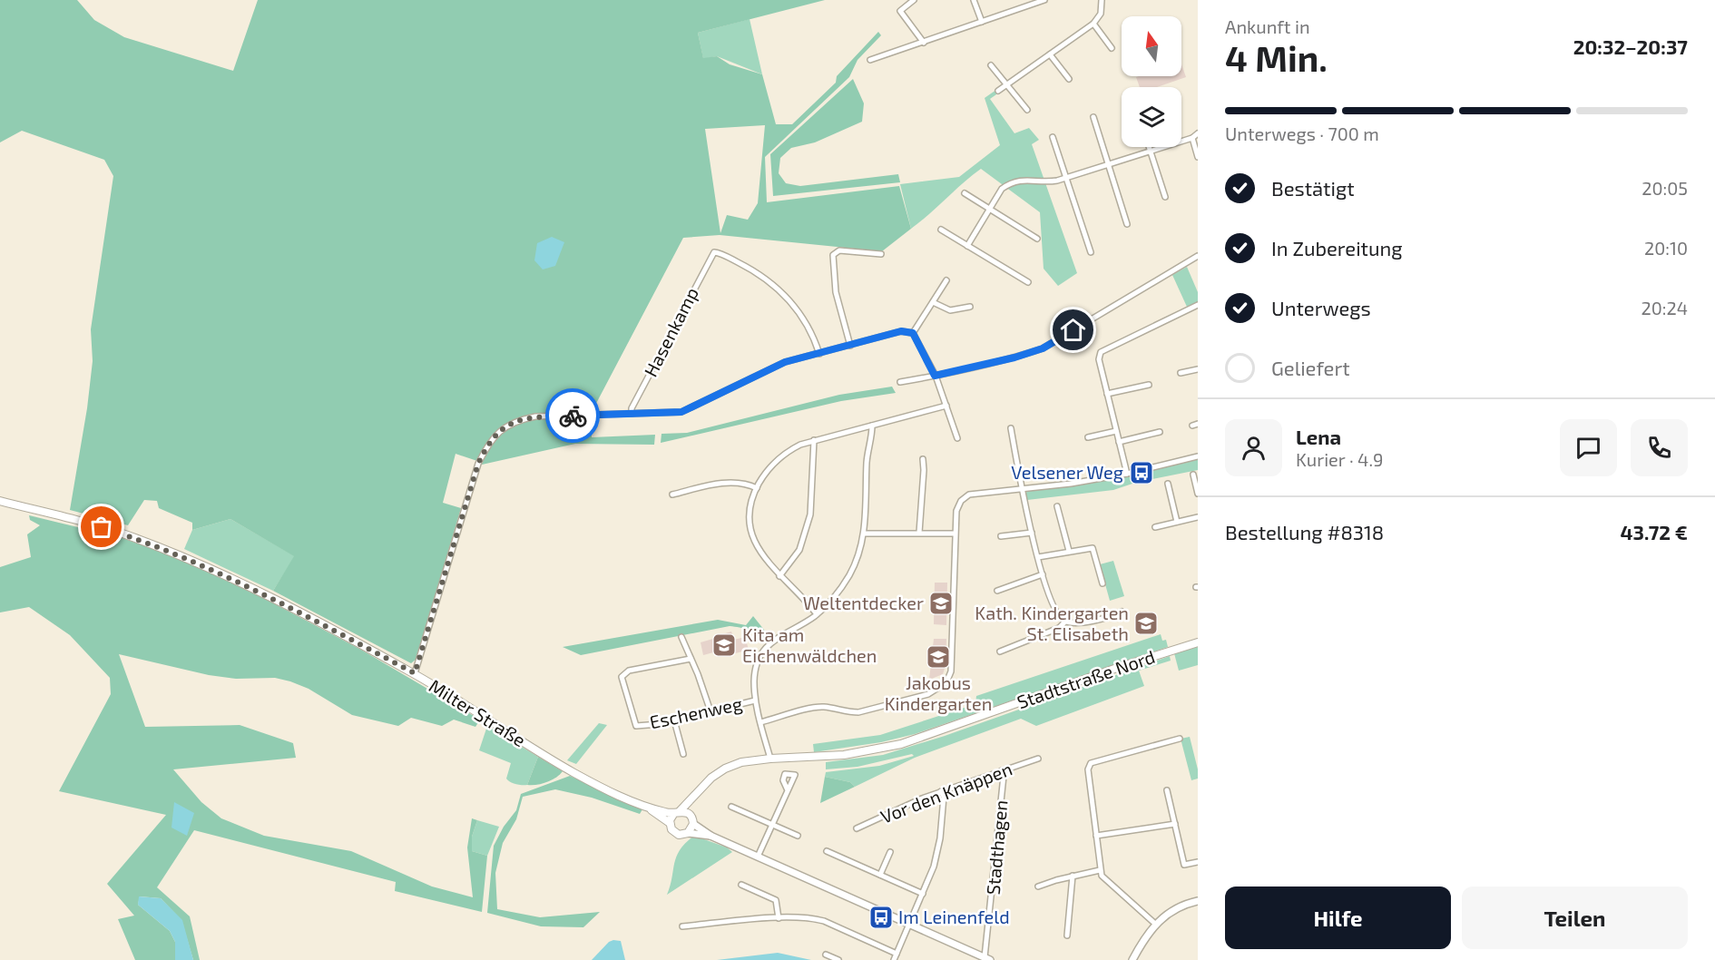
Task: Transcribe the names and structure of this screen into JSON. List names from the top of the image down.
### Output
{
  "streets": {
    "main road": ["Stadtstraße Nord", "Milter Straße"],
    "street": [
      "Hasenkamp",
      "Eschenweg",
      "Vor den Knäppen",
      "Stadthagen"
    ]
  },
  "crossings": [
    ["Stadtstraße Nord", "Milter Straße"],
    ["Vor den Knäppen", "Stadthagen"]
  ],
  "places": {
    "bus stop": ["Velsener Weg", "Im Leinenfeld"],
    "school or university": [
      "Weltentdecker",
      "Kath. Kindergarten St. Elisabeth",
      "Kita am Eichenwäldchen",
      "Jakobus Kindergarten"
    ]
  },
  "north": "top",
  "page": {
    "heading": ["4 Min.", "Ankunft in", "20:32–20:37"],
    "panel": [
      "Lena",
      "Kurier · 4.9",
      "Bestellung #8318",
      "43.72 €"
    ],
    "bar": "Unterwegs · 700 m",
    "list": [
      ["Bestätigt", "20:05"],
      ["In Zubereitung", "20:10"],
      ["Unterwegs", "20:24"],
      "Geliefert"
    ],
    "buttons": ["Hilfe", "Teilen"]
  }
}
